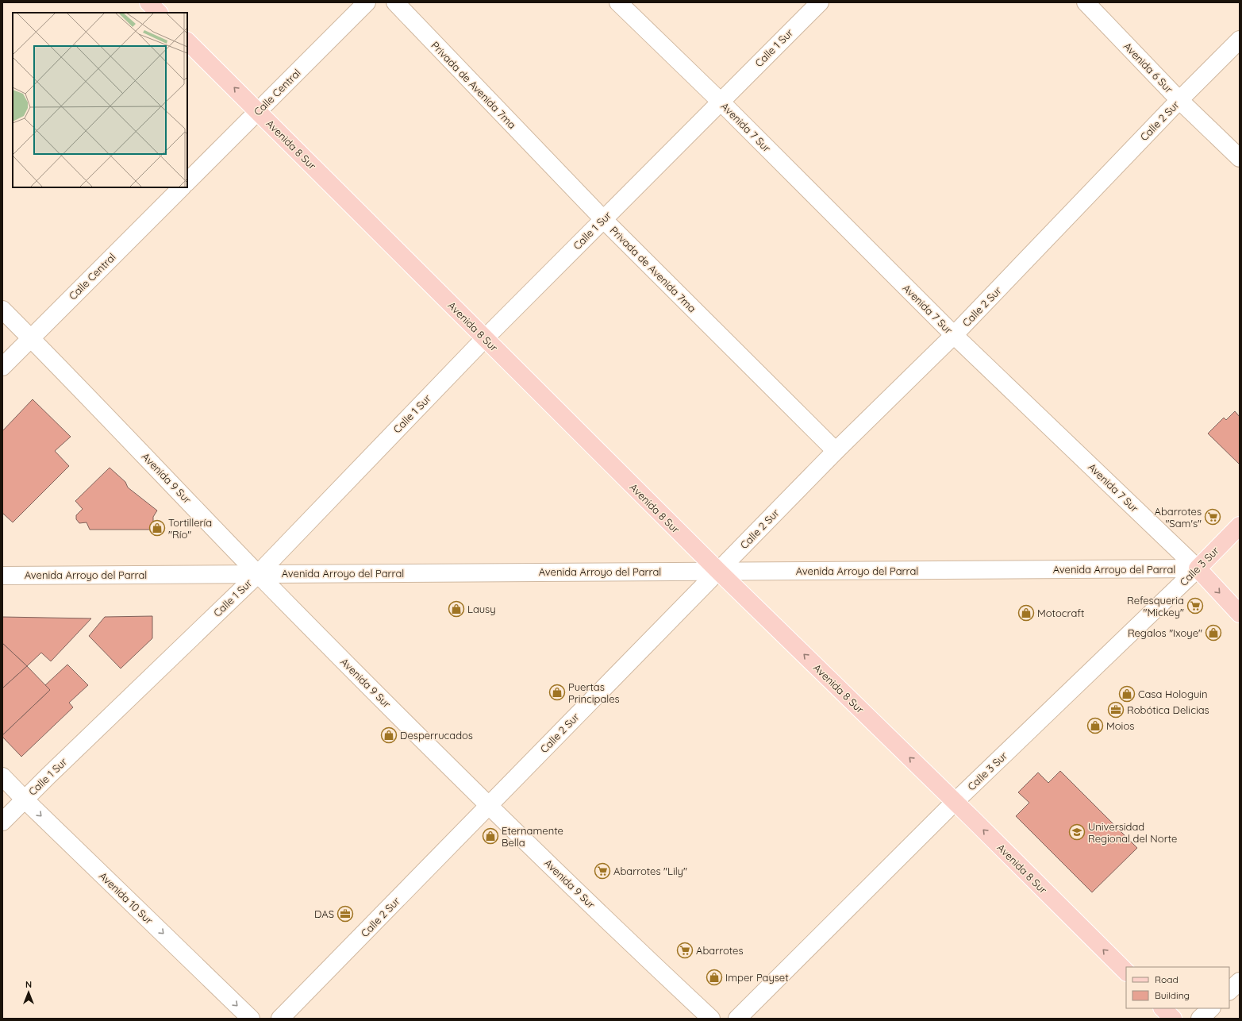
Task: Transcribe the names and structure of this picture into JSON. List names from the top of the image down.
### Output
{
  "streets": {
    "main road": ["Avenida 7 Sur", "Avenida 8 Sur", "Calle 3 Sur"],
    "street": [
      "Calle 1 Sur",
      "Avenida 6 Sur",
      "Privada de Avenida 7ma",
      "Calle Central",
      "Calle 2 Sur",
      "Avenida 9 Sur",
      "Avenida Arroyo del Parral",
      "Avenida 10 Sur"
    ]
  },
  "crossings": [
    ["Calle 1 Sur", "Privada de Avenida 7ma"],
    ["Calle 1 Sur", "Avenida 7 Sur"],
    ["Calle 1 Sur", "Avenida 8 Sur"],
    ["Calle 1 Sur", "Avenida 9 Sur"],
    ["Calle 1 Sur", "Avenida Arroyo del Parral"],
    ["Calle 1 Sur", "Avenida 10 Sur"],
    ["Avenida 6 Sur", "Calle 2 Sur"],
    ["Privada de Avenida 7ma", "Calle 2 Sur"],
    ["Calle Central", "Avenida 8 Sur"],
    ["Calle Central", "Avenida 9 Sur"],
    ["Calle 2 Sur", "Avenida 7 Sur"],
    ["Calle 2 Sur", "Avenida 8 Sur"],
    ["Calle 2 Sur", "Avenida 9 Sur"],
    ["Calle 2 Sur", "Avenida Arroyo del Parral"],
    ["Avenida 7 Sur", "Calle 3 Sur"],
    ["Avenida 7 Sur", "Avenida Arroyo del Parral"],
    ["Avenida 8 Sur", "Calle 3 Sur"],
    ["Avenida 8 Sur", "Avenida Arroyo del Parral"],
    ["Avenida 9 Sur", "Avenida Arroyo del Parral"],
    ["Calle 3 Sur", "Avenida Arroyo del Parral"]
  ],
  "one_way": ["Avenida 8 Sur", "Avenida 10 Sur"],
  "places": {
    "supermarket": [
      "Abarrotes \"Sam's\"",
      "Refesqueria \"Mickey\"",
      "Abarrotes \"Lily\"",
      "Abarrotes"
    ],
    "shop": [
      "Tortillería \"Río\"",
      "Lausy",
      "Motocraft",
      "Regalos \"Ixoye\"",
      "Puertas Principales",
      "Casa Hologuin",
      "Moios",
      "Desperrucados",
      "Eternamente Bella",
      "Imper Payset"
    ],
    "office": ["Robótica Delicias", "DAS"],
    "school or university": ["Universidad Regional del Norte"]
  },
  "legend": ["Road", "Building"],
  "north": "top"
}
